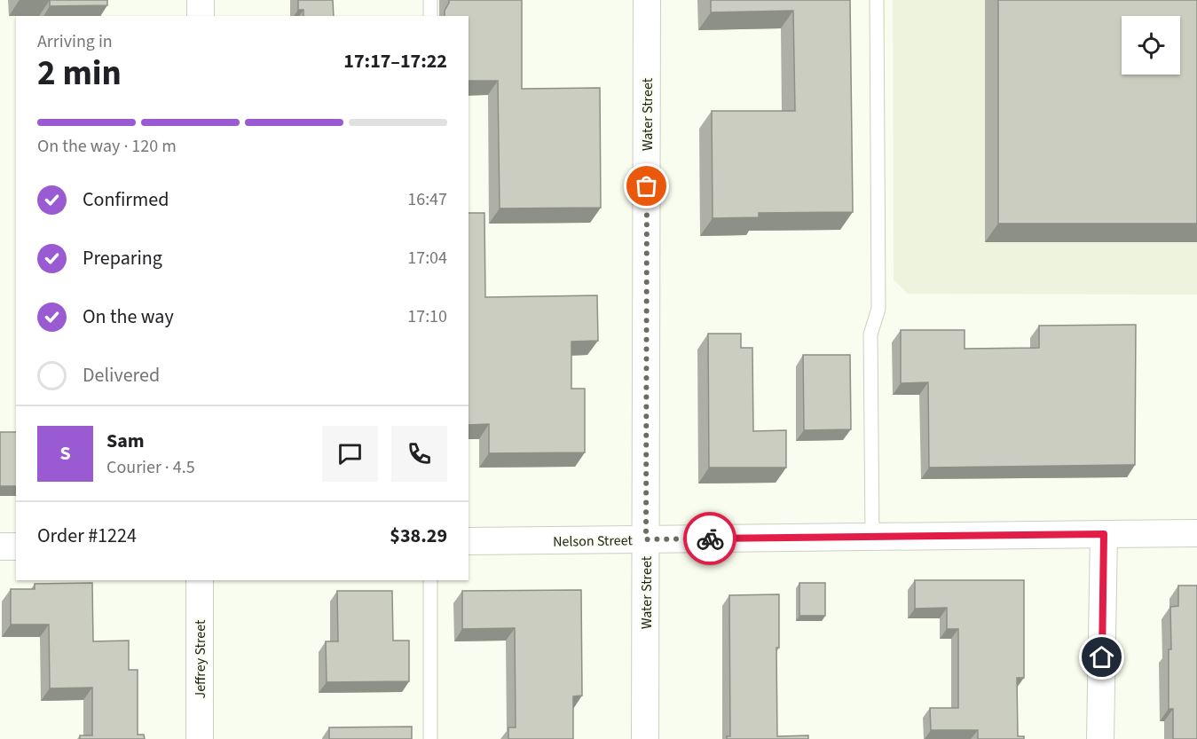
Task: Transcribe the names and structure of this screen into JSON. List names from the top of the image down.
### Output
{
  "streets": {
    "street": ["Water Street", "Nelson Street", "Jeffrey Street"]
  },
  "crossings": [
    ["Water Street", "Nelson Street"]
  ],
  "page": {
    "heading": ["2 min", "Arriving in", "17:17–17:22"],
    "panel": [
      "Sam",
      "Courier · 4.5",
      "Order #1224",
      "$38.29"
    ],
    "bar": "On the way · 120 m",
    "list": [
      ["Confirmed", "16:47"],
      ["Preparing", "17:04"],
      ["On the way", "17:10"],
      "Delivered"
    ],
    "round": "S"
  }
}
